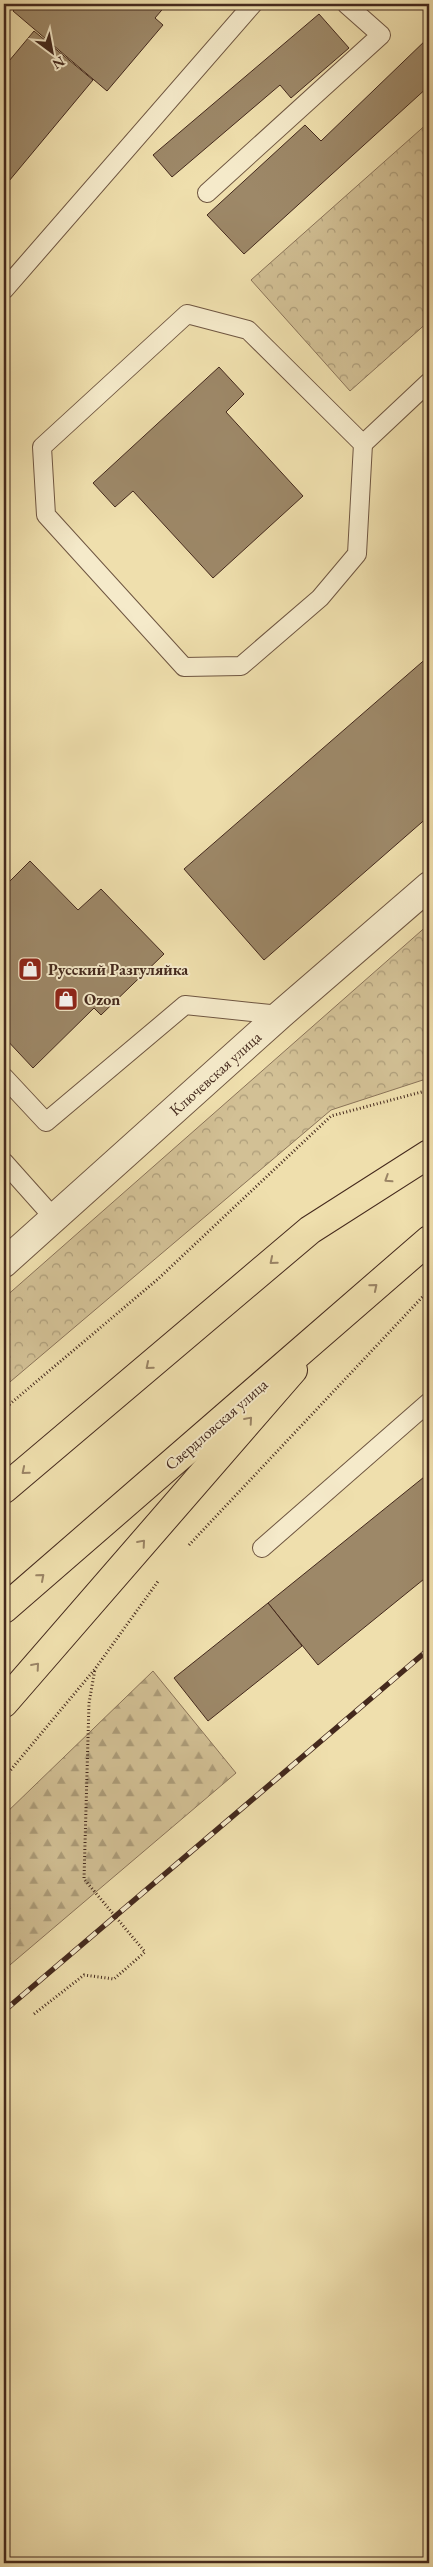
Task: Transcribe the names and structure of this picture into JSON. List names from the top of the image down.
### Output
{
  "streets": {
    "main road": ["Свердловская улица"],
    "street": ["Ключевская улица"]
  },
  "places": {
    "shop": ["Русский Разгуляйка", "Ozon"]
  },
  "north": "bottom right"
}
